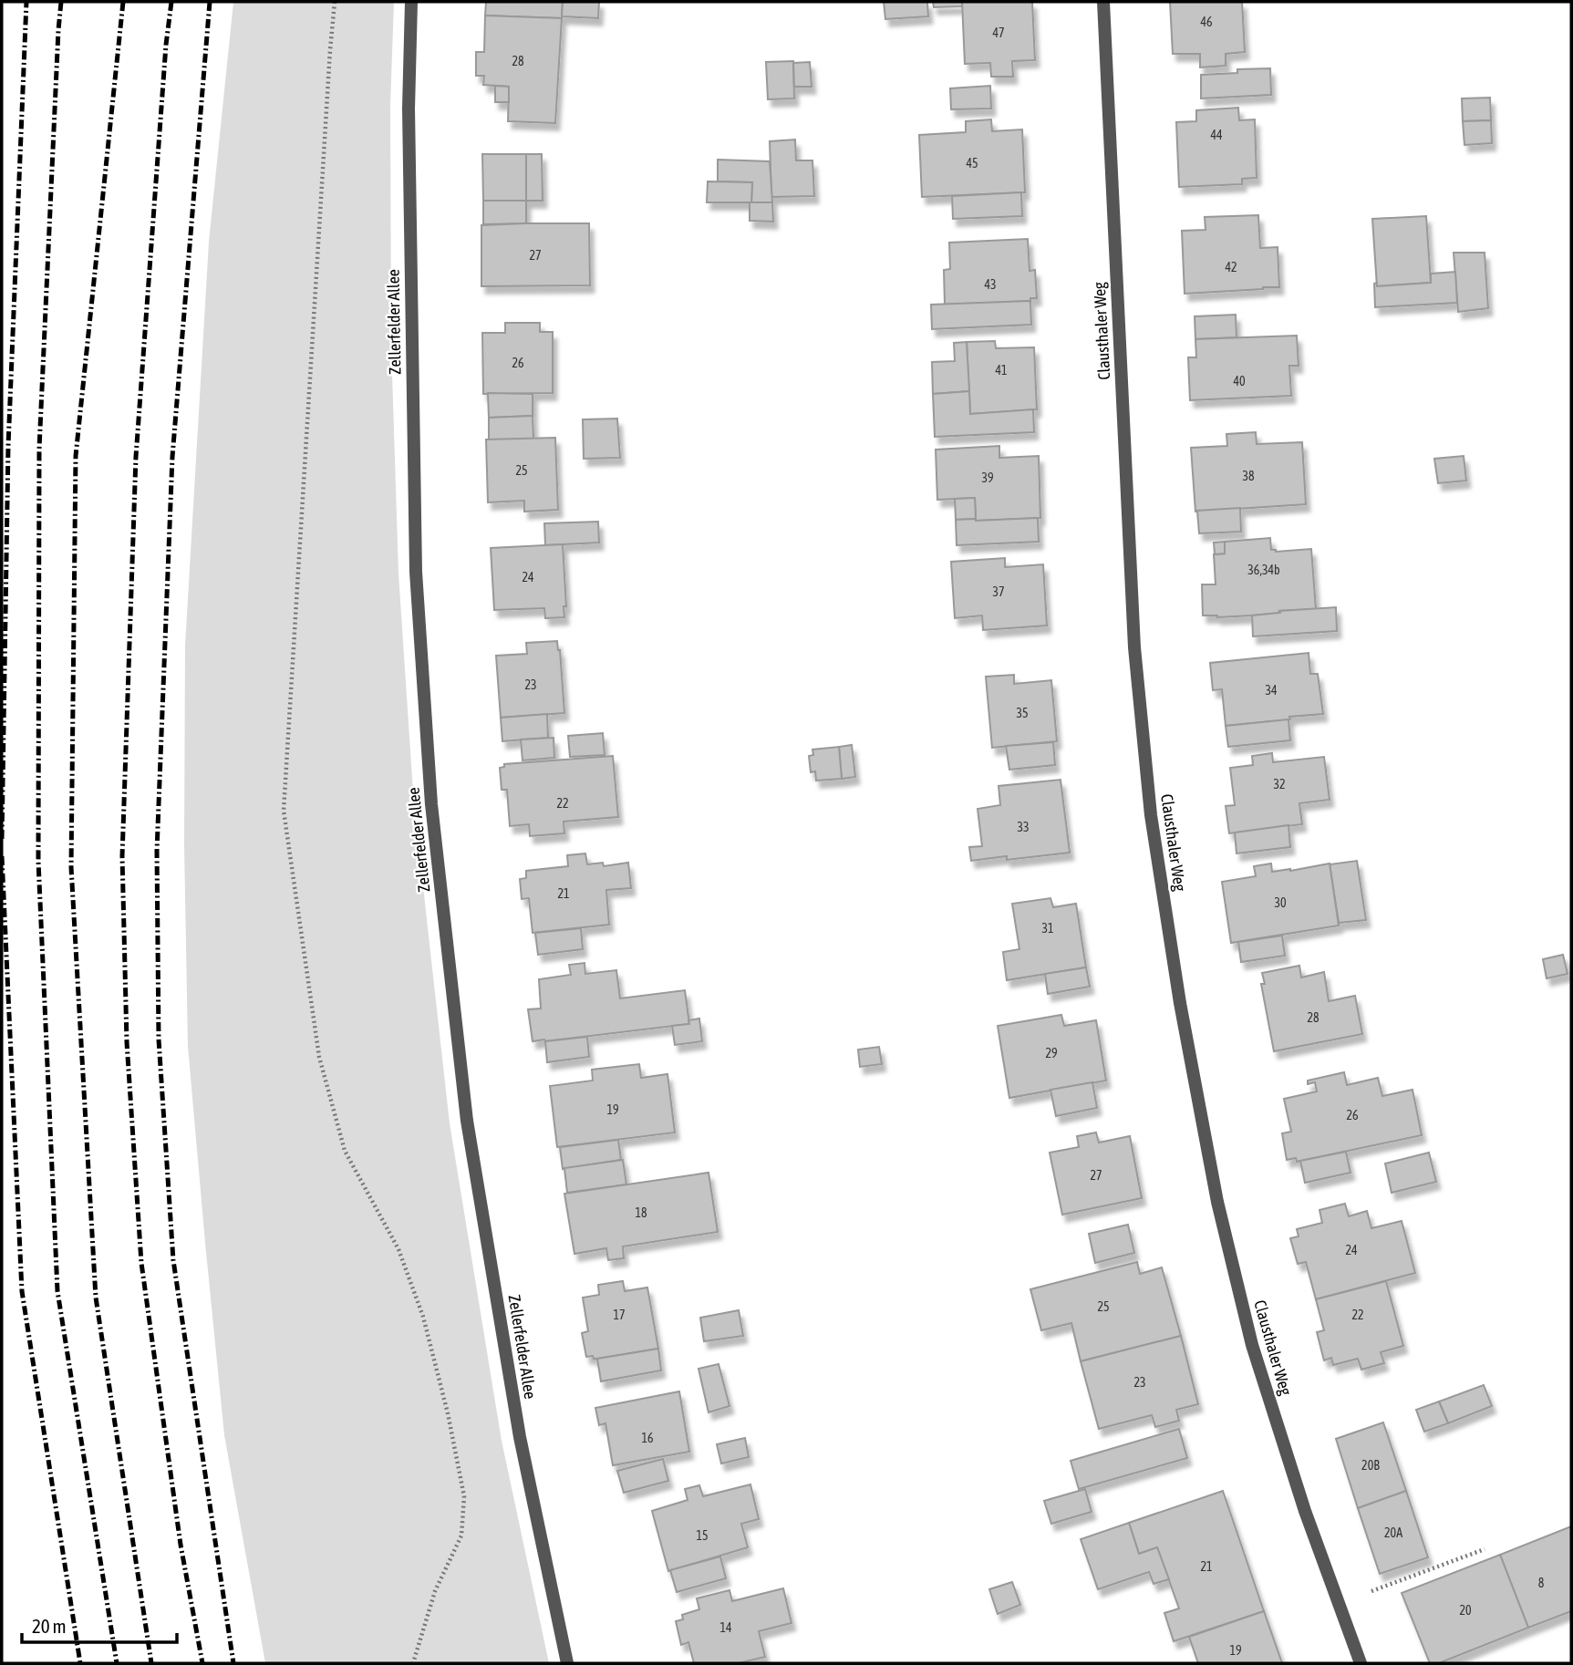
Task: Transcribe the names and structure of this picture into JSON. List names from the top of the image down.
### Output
{
  "streets": {
    "street": ["Zellerfelder Allee", "Clausthaler Weg"]
  },
  "house_numbers": [
    "46",
    "47",
    "28",
    "44",
    "45",
    "27",
    "42",
    "43",
    "26",
    "41",
    "40",
    "25",
    "38",
    "39",
    "36,34b",
    "24",
    "37",
    "23",
    "34",
    "35",
    "32",
    "22",
    "33",
    "21",
    "30",
    "31",
    "28",
    "29",
    "19",
    "26",
    "27",
    "18",
    "24",
    "25",
    "17",
    "22",
    "23",
    "16",
    "20B",
    "20A",
    "15",
    "21",
    "8",
    "20",
    "14",
    "19"
  ],
  "scale_bar": "20 m"
}
